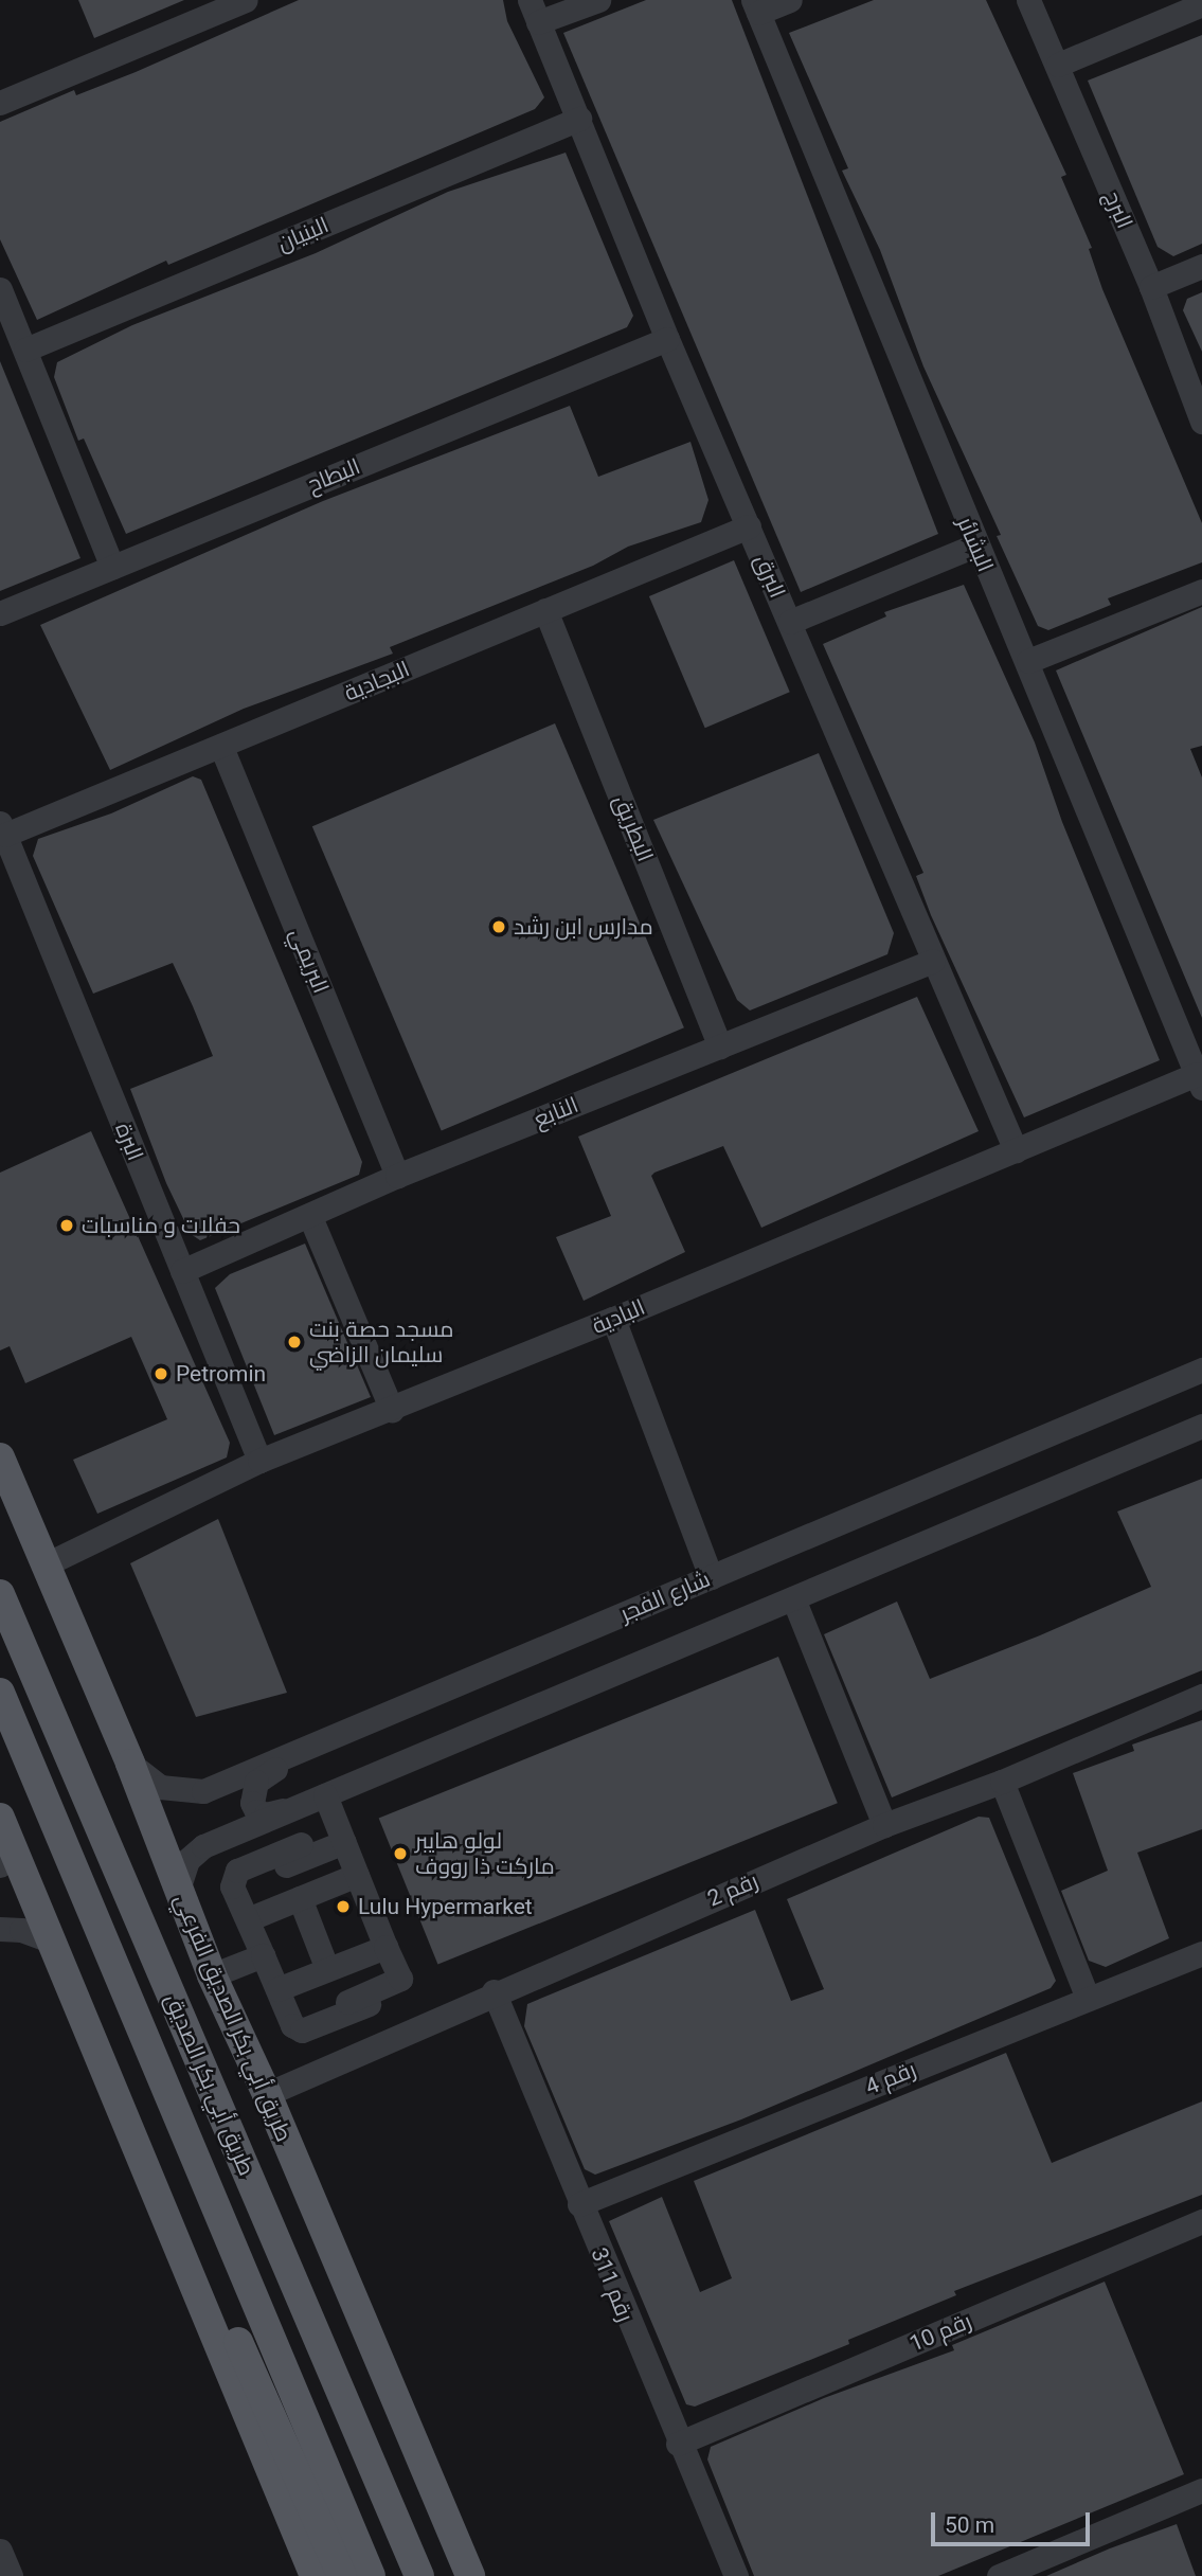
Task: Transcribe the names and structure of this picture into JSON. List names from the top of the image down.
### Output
{
  "streets": {
    "main road": ["طريق أبي بكر الصديق الفرعي", "طريق أبي بكر الصديق"],
    "street": [
      "البرج",
      "البنيان",
      "البطاح",
      "البشائر",
      "البرق",
      "البجادية",
      "البطريق",
      "البريمي",
      "النابع",
      "البرة",
      "البادية",
      "شارع الفجر",
      "رقم 2",
      "رقم 4",
      "رقم 311",
      "رقم 10"
    ]
  },
  "crossings": [
    ["البنيان", "البرق"],
    ["البطاح", "البرق"],
    ["البشائر", "البادية"],
    ["البرق", "البجادية"],
    ["البرق", "النابع"],
    ["البرق", "البادية"],
    ["البجادية", "البطريق"],
    ["البجادية", "البريمي"],
    ["البجادية", "البرة"],
    ["البطريق", "النابع"],
    ["البريمي", "النابع"],
    ["النابع", "البرة"],
    ["البرة", "البادية"],
    ["البادية", "طريق أبي بكر الصديق الفرعي"],
    ["شارع الفجر", "طريق أبي بكر الصديق الفرعي"],
    ["رقم 2", "طريق أبي بكر الصديق الفرعي"],
    ["رقم 2", "رقم 311"],
    ["رقم 4", "رقم 311"],
    ["رقم 311", "رقم 10"]
  ],
  "places": [
    "مدارس ابن رشد",
    "حفلات و مناسبات",
    "مسجد حصة بنت سليمان الزاضي",
    "Petromin",
    "لولو هايبر ماركت ذا رووف",
    "Lulu Hypermarket"
  ],
  "scale_bar": "50 m"
}
